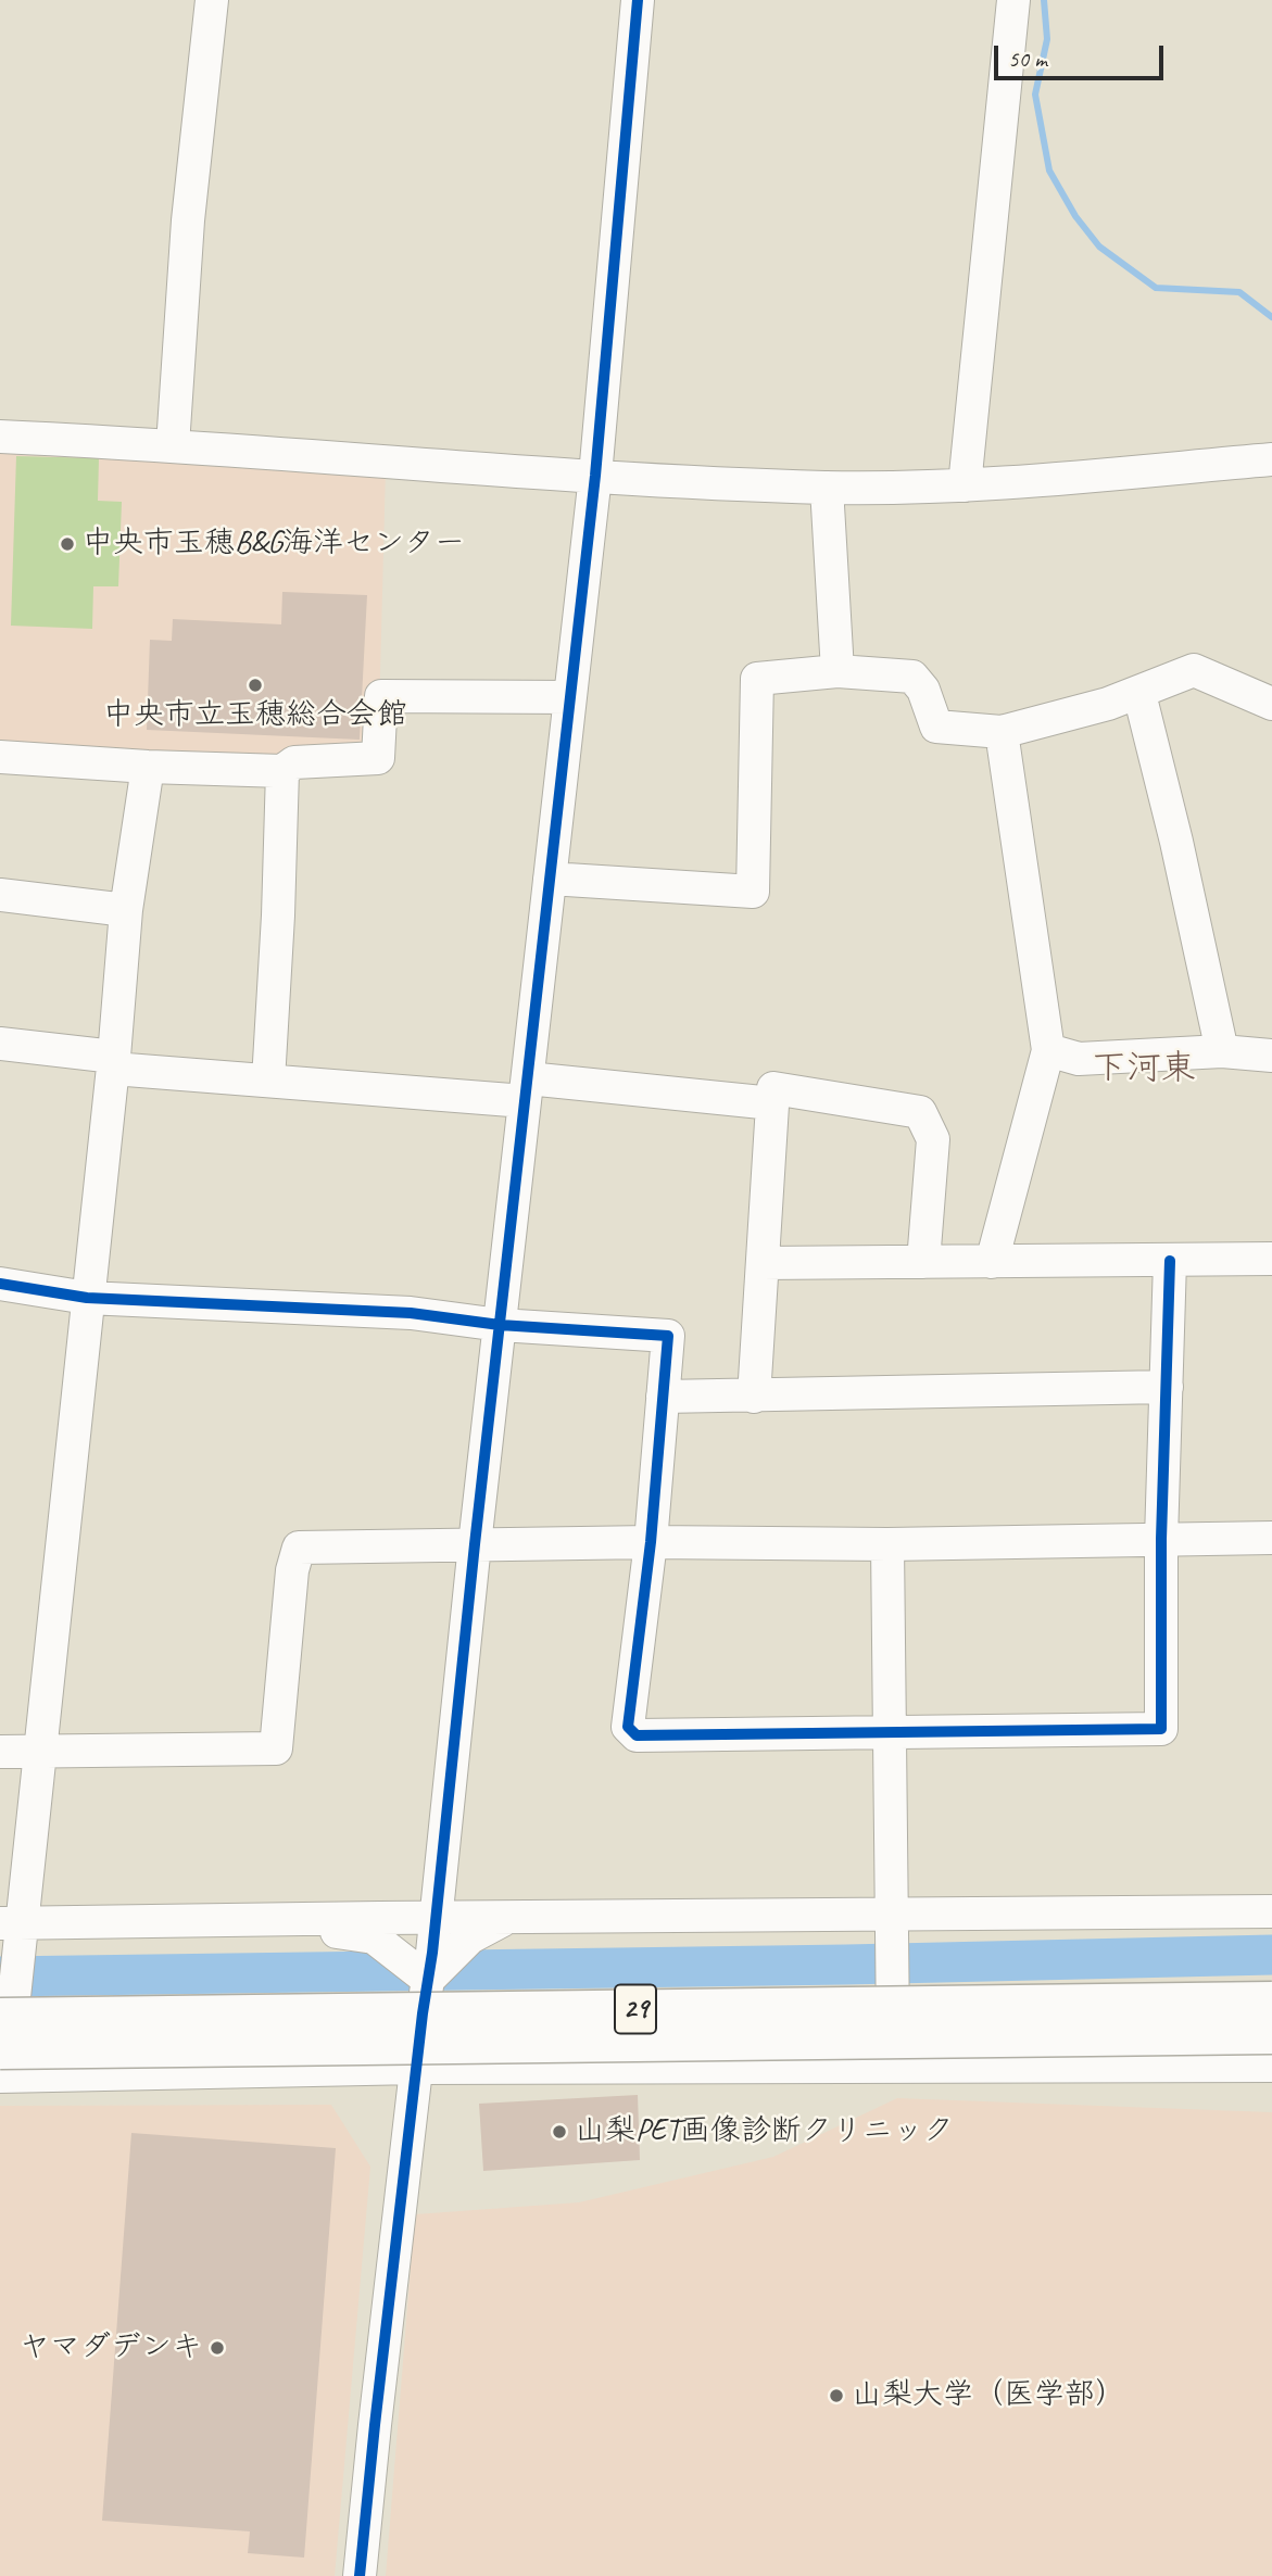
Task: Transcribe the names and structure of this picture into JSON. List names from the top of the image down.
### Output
{
  "streets": {
    "highway": ["29"]
  },
  "districts": ["下河東"],
  "places": [
    "中央市玉穂B&G海洋センター",
    "中央市立玉穂総合会館",
    "山梨PET画像診断クリニック",
    "ヤマダデンキ",
    "山梨大学（医学部）"
  ],
  "scale_bar": "50 m"
}
